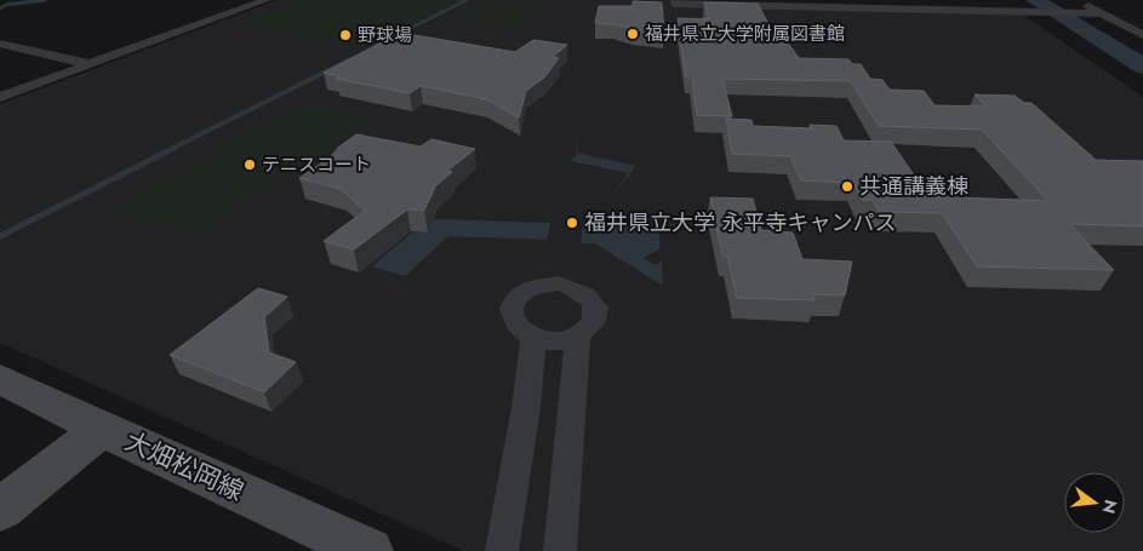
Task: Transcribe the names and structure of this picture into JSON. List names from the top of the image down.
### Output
{
  "streets": {
    "main road": ["大畑松岡線"]
  },
  "places": [
    "福井県立大学附属図書館",
    "野球場",
    "テニスコート",
    "共通講義棟",
    "福井県立大学 永平寺キャンパス"
  ],
  "north": "right"
}
